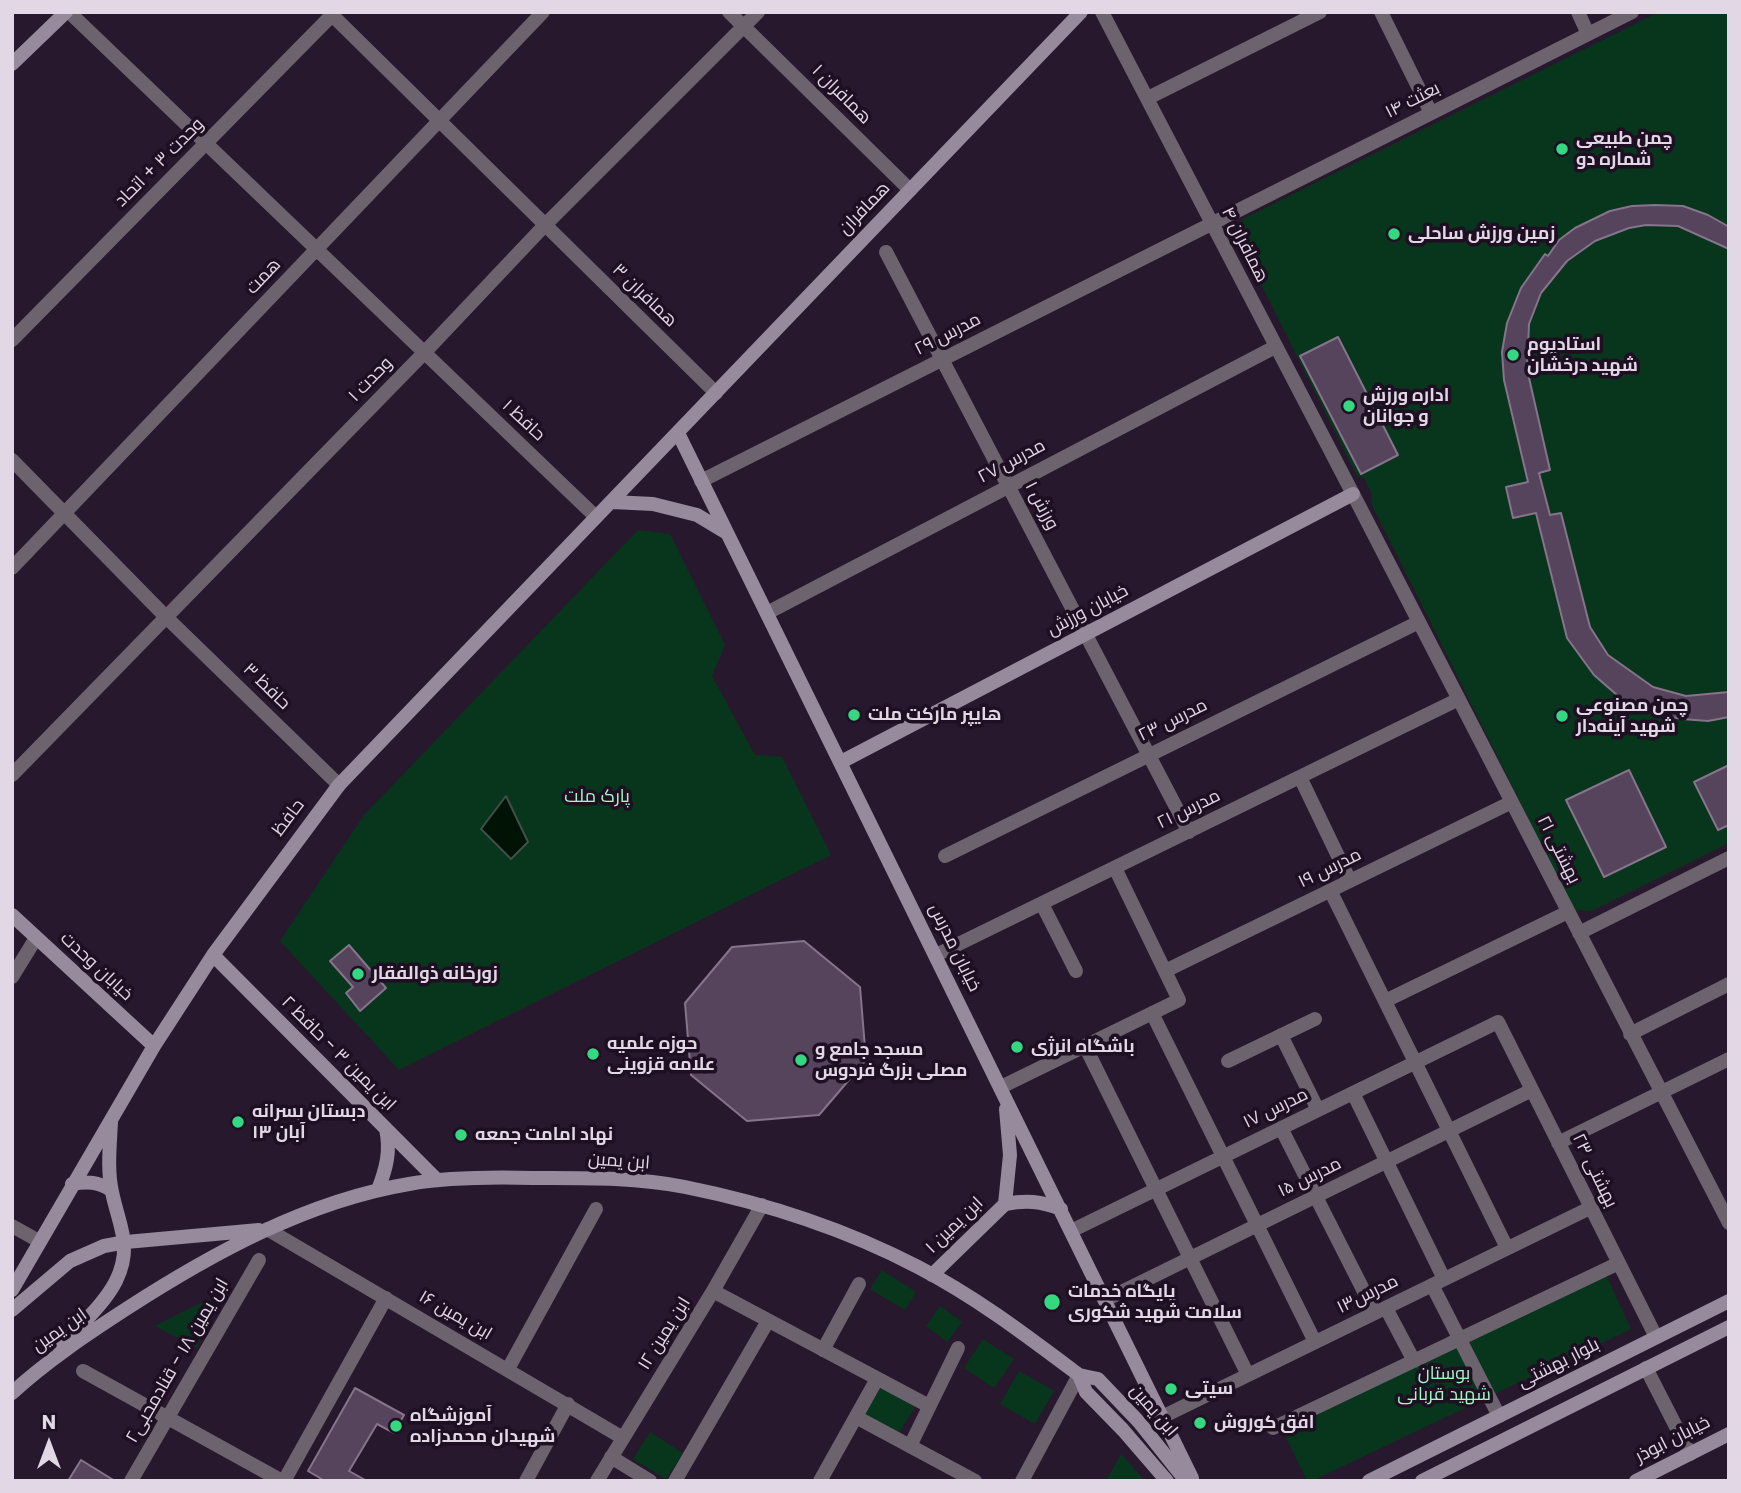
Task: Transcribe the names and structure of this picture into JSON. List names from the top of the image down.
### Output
{
  "streets": {
    "main road": [
      "همافران",
      "خیابان ورزش",
      "حافظ",
      "خیابان مدرس",
      "خیابان وحدت",
      "ابن یمین ۳ - حافظ ۲",
      "ابن یمین",
      "ابن یمین ۱",
      "بلوار بهشتی",
      "خیابان ابوذر"
    ],
    "street": [
      "همافران ۱",
      "بعثت ۱۴",
      "وحدت ۳ + اتحاد",
      "همافران ۴",
      "همت",
      "همافران ۳",
      "مدرس ۲۹",
      "وحدت ۱",
      "حافظ ۱",
      "مدرس ۲۷",
      "ورزش ۱",
      "حافظ ۳",
      "مدرس ۲۳",
      "مدرس ۲۱",
      "بهشتی ۲۱",
      "مدرس ۱۹",
      "مدرس ۱۷",
      "بهشتی ۲۳",
      "مدرس ۱۵",
      "مدرس۱۳",
      "ابن یمین ۱۶",
      "ابن یمین ۱۲",
      "ابن یمین ۱۸ - قنادمحبی۲"
    ]
  },
  "crossings": [
    ["همافران ۱", "همافران"],
    ["همافران ۱", "وحدت ۱"],
    ["بعثت ۱۴", "همافران ۴"],
    ["بعثت ۱۴", "مدرس ۲۹"],
    ["وحدت ۳ + اتحاد", "همافران ۳"],
    ["وحدت ۳ + اتحاد", "حافظ ۱"],
    ["همافران", "همافران ۳"],
    ["همافران", "حافظ"],
    ["همافران", "خیابان مدرس"],
    ["همافران ۴", "مدرس ۲۹"],
    ["همافران ۴", "مدرس ۲۷"],
    ["همافران ۴", "خیابان ورزش"],
    ["همافران ۴", "بهشتی ۲۱"],
    ["همت", "همافران ۳"],
    ["همت", "حافظ ۱"],
    ["همت", "حافظ ۳"],
    ["همافران ۳", "وحدت ۱"],
    ["مدرس ۲۹", "ورزش ۱"],
    ["مدرس ۲۹", "خیابان مدرس"],
    ["وحدت ۱", "حافظ ۱"],
    ["وحدت ۱", "حافظ ۳"],
    ["حافظ ۱", "حافظ"],
    ["مدرس ۲۷", "ورزش ۱"],
    ["مدرس ۲۷", "خیابان مدرس"],
    ["ورزش ۱", "خیابان ورزش"],
    ["ورزش ۱", "مدرس ۲۳"],
    ["ورزش ۱", "مدرس ۲۱"],
    ["خیابان ورزش", "بهشتی ۲۱"],
    ["خیابان ورزش", "خیابان مدرس"],
    ["حافظ ۳", "حافظ"],
    ["مدرس ۲۳", "بهشتی ۲۱"],
    ["مدرس ۲۱", "بهشتی ۲۱"],
    ["مدرس ۲۱", "خیابان مدرس"],
    ["حافظ", "خیابان مدرس"],
    ["حافظ", "خیابان وحدت"],
    ["حافظ", "ابن یمین ۳ - حافظ ۲"],
    ["بهشتی ۲۱", "مدرس ۱۹"],
    ["خیابان مدرس", "مدرس ۱۷"],
    ["خیابان مدرس", "مدرس ۱۵"],
    ["خیابان مدرس", "مدرس۱۳"],
    ["ابن یمین ۳ - حافظ ۲", "ابن یمین"],
    ["مدرس ۱۷", "بهشتی ۲۳"],
    ["ابن یمین", "ابن یمین ۱"],
    ["ابن یمین", "ابن یمین ۱۶"],
    ["ابن یمین", "ابن یمین ۱۲"],
    ["بهشتی ۲۳", "مدرس ۱۵"],
    ["بهشتی ۲۳", "مدرس۱۳"],
    ["بهشتی ۲۳", "بلوار بهشتی"],
    ["ابن یمین ۱۶", "ابن یمین ۱۲"]
  ],
  "parks": ["پارک ملت", "بوستان شهید قربانی"],
  "places": [
    "چمن طبیعی شماره دو",
    "زمین ورزش ساحلی",
    "استادیوم شهید درخشان",
    "اداره ورزش و جوانان",
    "هایپر مارکت ملت",
    "چمن مصنوعی شهید آینه‌دار",
    "زورخانه ذوالفقار",
    "باشگاه انرژی",
    "حوزه علمیه علامه قزوینی",
    "مسجد جامع و مصلی بزرگ فردوس",
    "دبستان پسرانه ۱۳ آبان",
    "نهاد امامت جمعه",
    "پایگاه خدمات سلامت شهید شکوری",
    "سیتی",
    "افق کوروش",
    "آموزشگاه شهیدان محمدزاده"
  ],
  "north": "top"
}
